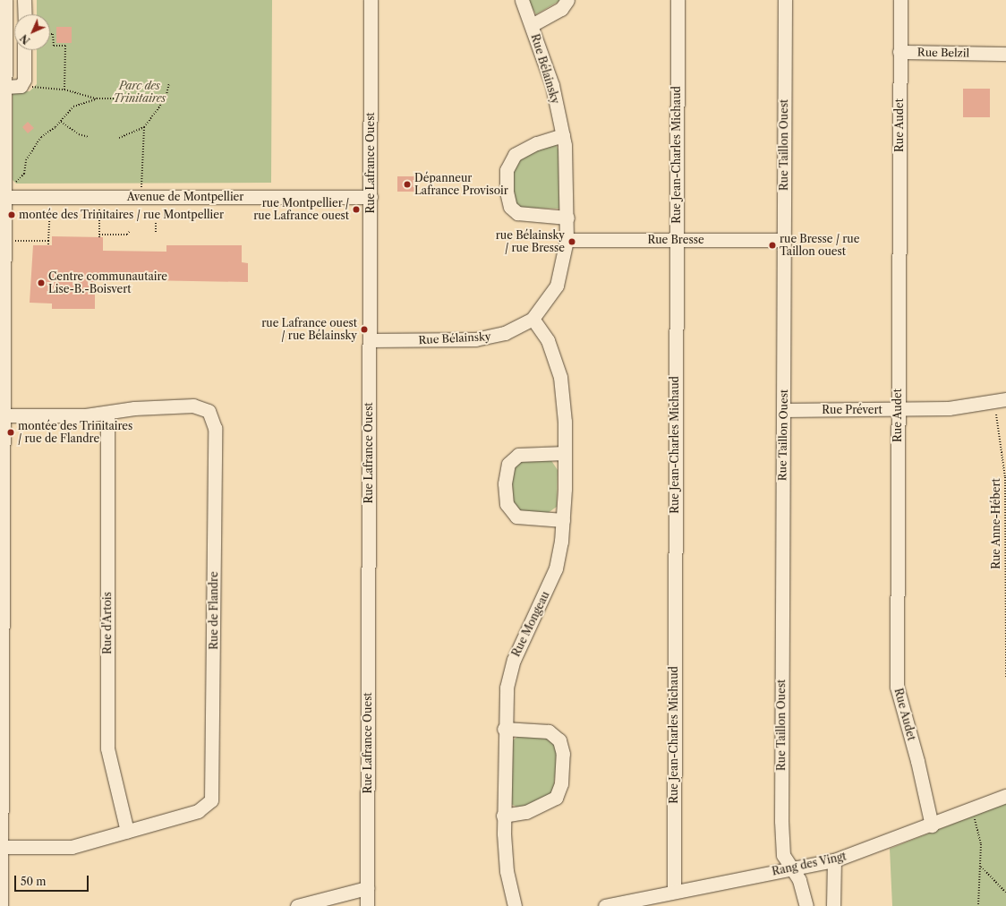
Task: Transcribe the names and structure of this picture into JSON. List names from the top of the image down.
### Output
{
  "streets": {
    "street": [
      "Rue Belzil",
      "Rue Bélainsky",
      "Rue Audet",
      "Rue Taillon Ouest",
      "Rue Jean-Charles Michaud",
      "Rue Lafrance Ouest",
      "Avenue de Montpellier",
      "Rue Bresse",
      "Rue Prévert",
      "Rue de Flandre",
      "Rue d'Artois",
      "Rue Mongeau",
      "Rang des Vingt"
    ],
    "path": ["Rue Anne-Hébert"]
  },
  "crossings": [
    ["Rue Belzil", "Rue Audet"],
    ["Rue Bélainsky", "Rue Lafrance Ouest"],
    ["Rue Bélainsky", "Rue Bresse"],
    ["Rue Bélainsky", "Rue Mongeau"],
    ["Rue Audet", "Rue Prévert"],
    ["Rue Audet", "Rang des Vingt"],
    ["Rue Taillon Ouest", "Rue Bresse"],
    ["Rue Taillon Ouest", "Rue Prévert"],
    ["Rue Taillon Ouest", "Rang des Vingt"],
    ["Rue Jean-Charles Michaud", "Rue Bresse"],
    ["Rue Jean-Charles Michaud", "Rang des Vingt"],
    ["Rue Lafrance Ouest", "Avenue de Montpellier"],
    ["Rue de Flandre", "Rue d'Artois"]
  ],
  "parks": ["Parc des Trinitaires"],
  "places": [
    "Dépanneur Lafrance Provisoir",
    "rue Montpellier / rue Lafrance ouest",
    "montée des Trinitaires / rue Montpellier",
    "rue Bélainsky / rue Bresse",
    "rue Bresse / rue Taillon ouest",
    "Centre communautaire Lise-B.-Boisvert",
    "rue Lafrance ouest / rue Bélainsky",
    "montée des Trinitaires / rue de Flandre"
  ],
  "scale_bar": "50 m",
  "north": "bottom left"
}
